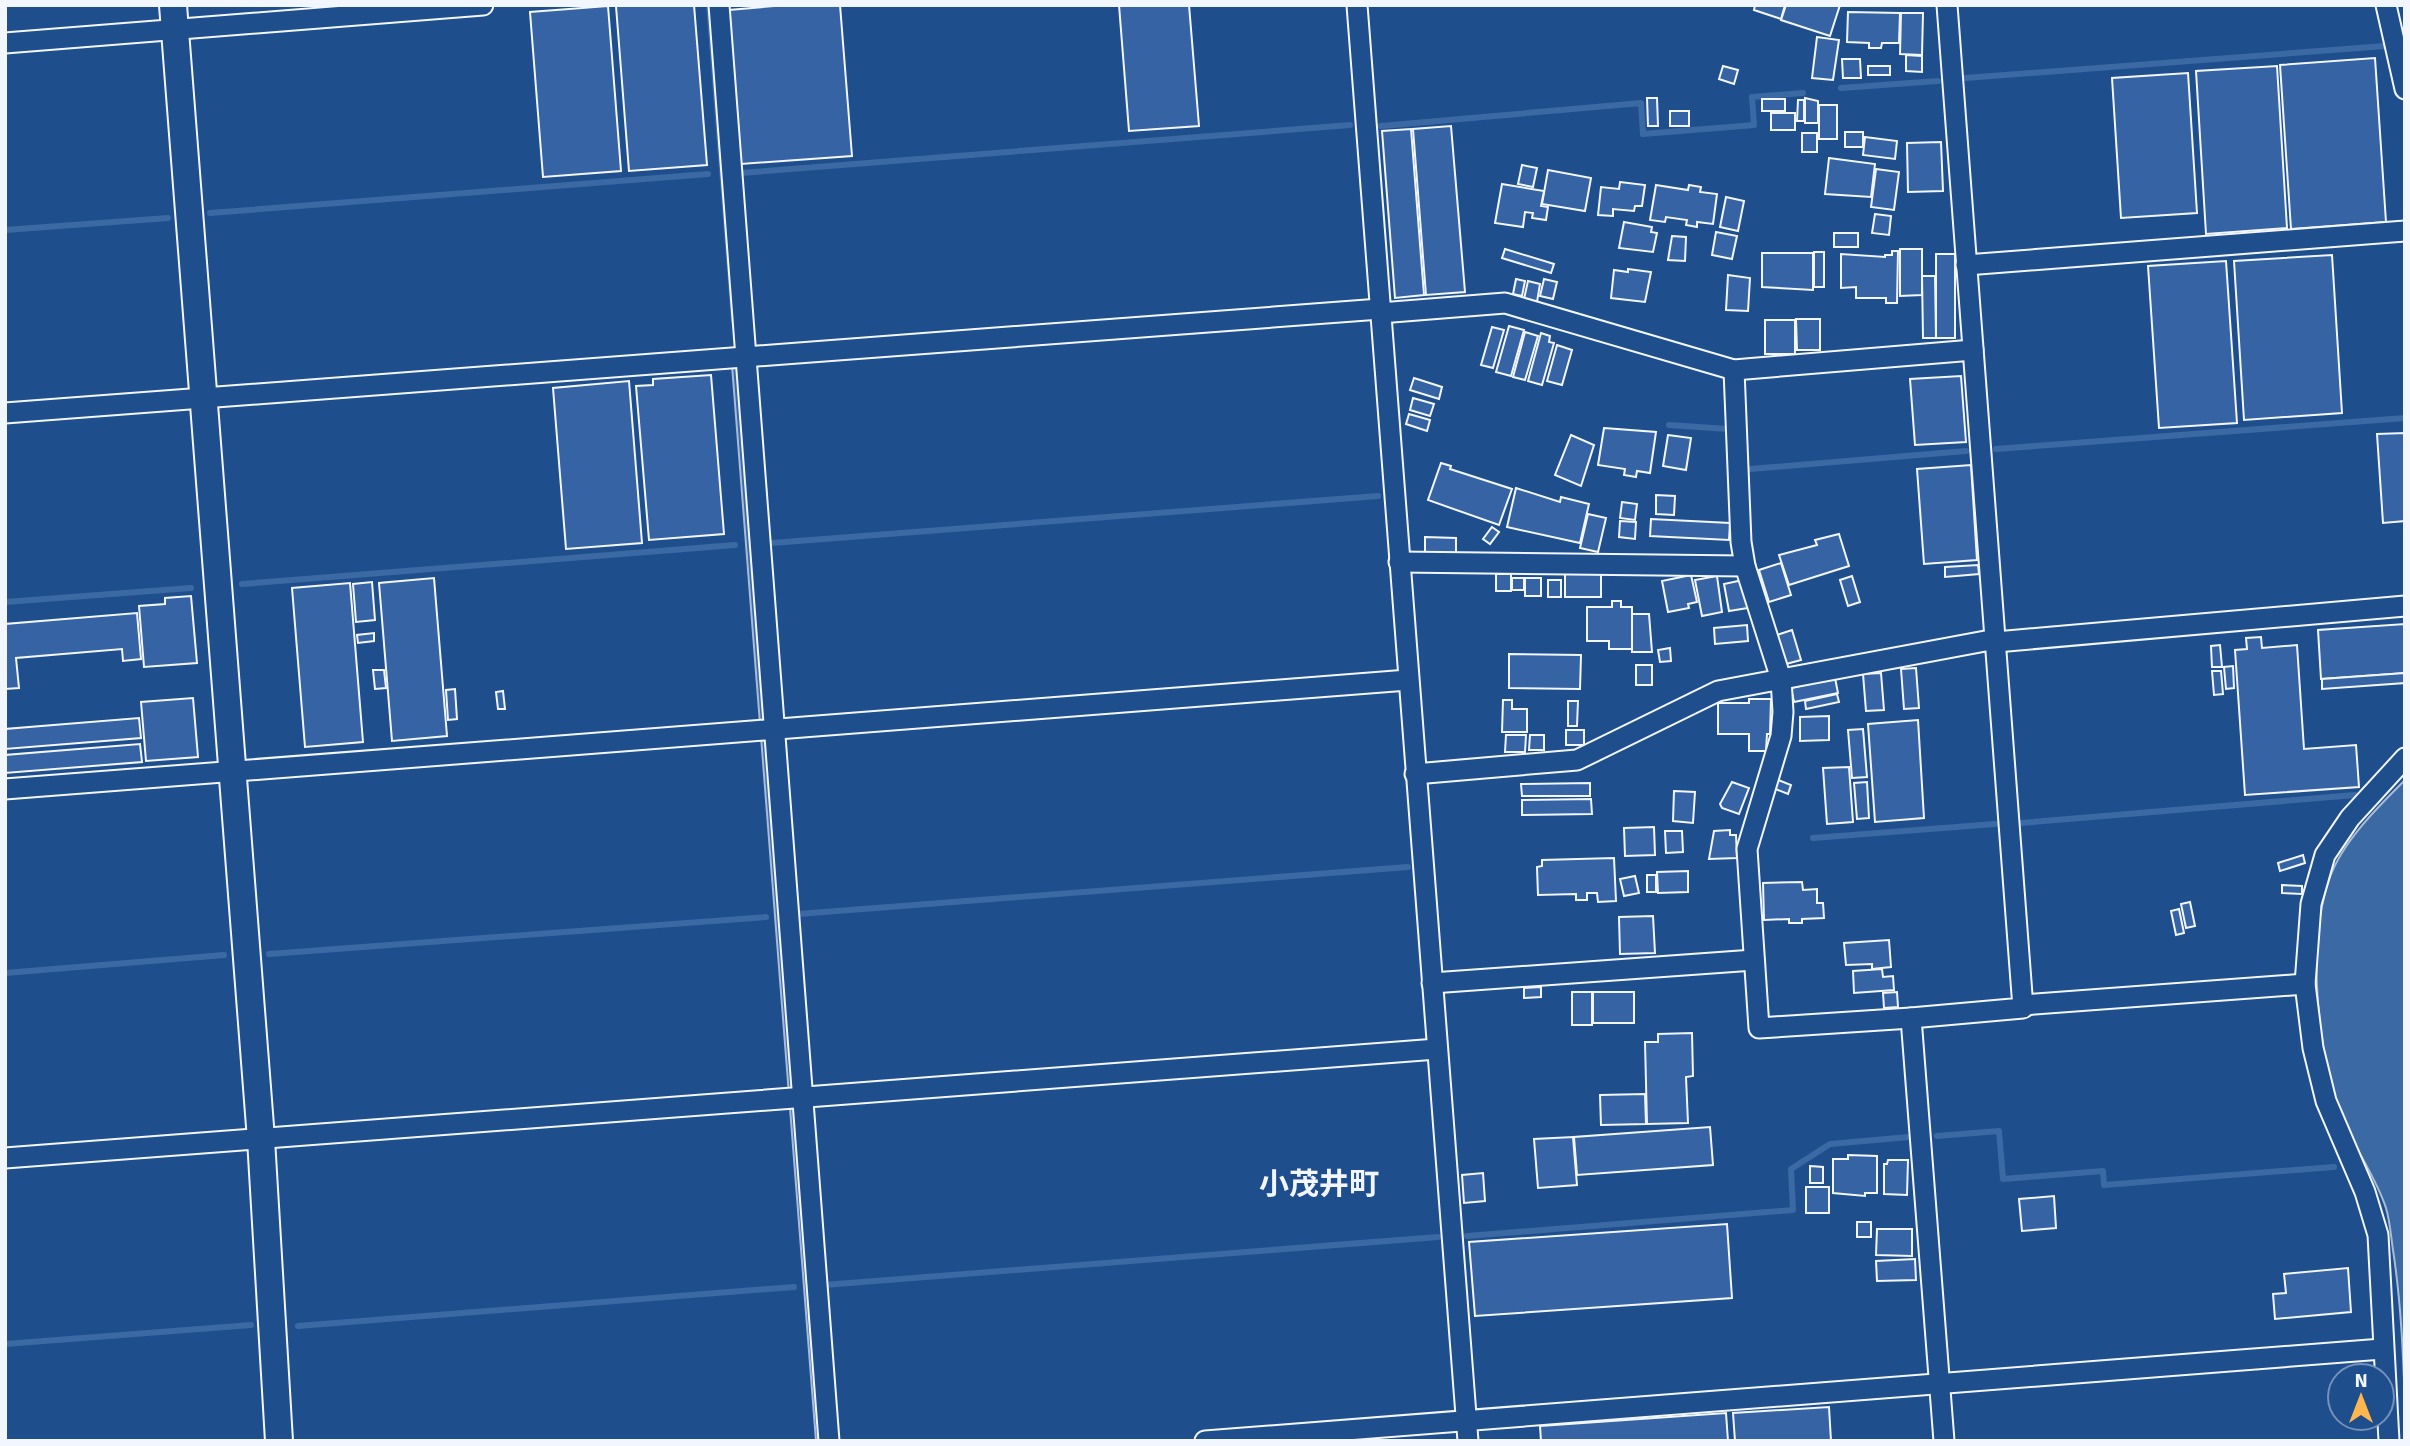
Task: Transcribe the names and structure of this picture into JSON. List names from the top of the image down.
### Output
{
  "districts": ["小茂井町"],
  "north": "top"
}
